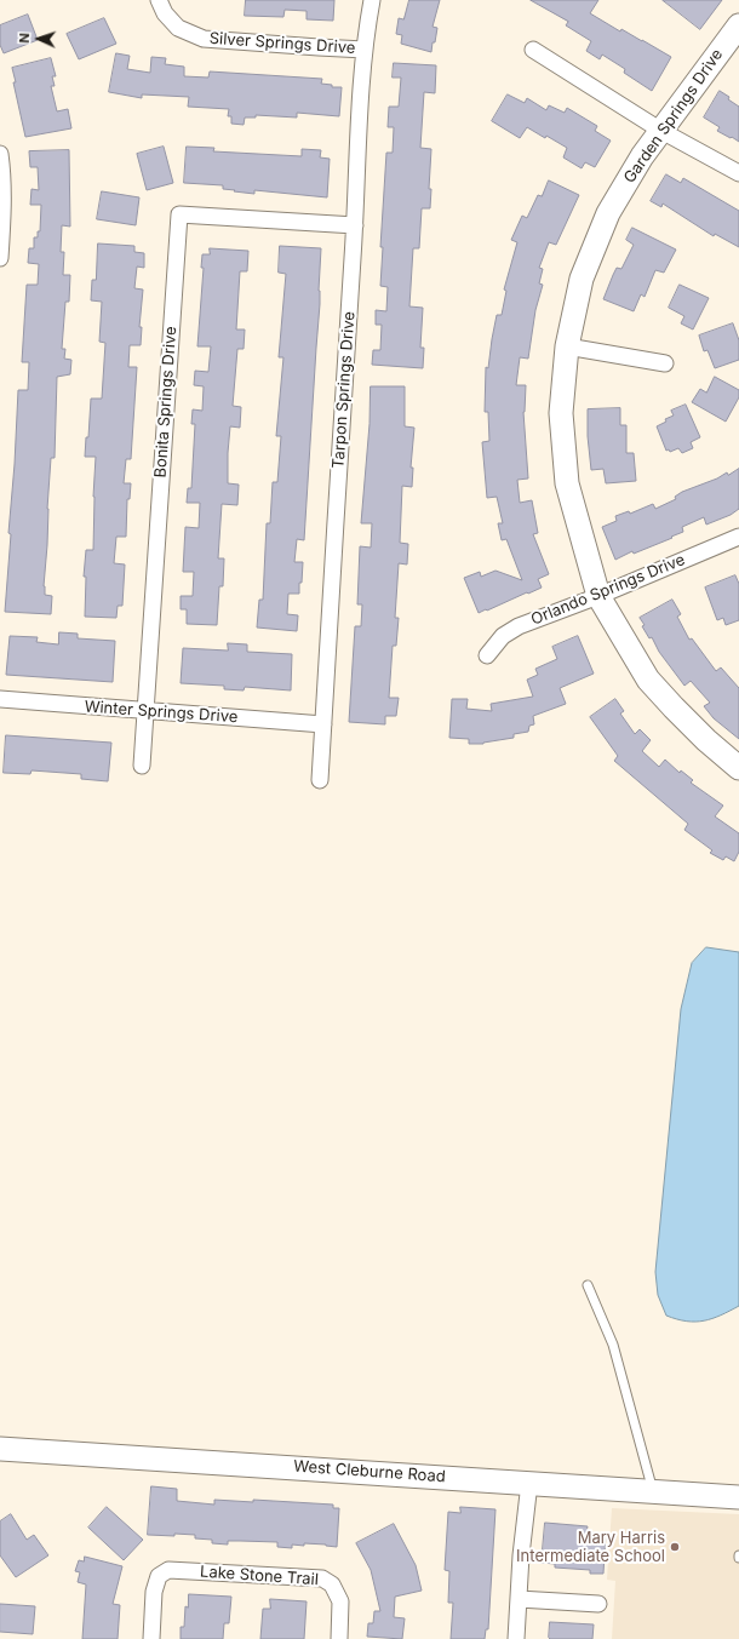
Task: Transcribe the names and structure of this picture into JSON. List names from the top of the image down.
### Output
{
  "streets": {
    "street": [
      "Silver Springs Drive",
      "Garden Springs Drive",
      "Tarpon Springs Drive",
      "Bonita Springs Drive",
      "Orlando Springs Drive",
      "Winter Springs Drive",
      "West Cleburne Road",
      "Lake Stone Trail"
    ]
  },
  "crossings": [
    ["Silver Springs Drive", "Tarpon Springs Drive"],
    ["Garden Springs Drive", "Orlando Springs Drive"],
    ["Tarpon Springs Drive", "Bonita Springs Drive"],
    ["Tarpon Springs Drive", "Winter Springs Drive"],
    ["Bonita Springs Drive", "Winter Springs Drive"]
  ],
  "places": ["Mary Harris Intermediate School"],
  "north": "left"
}
